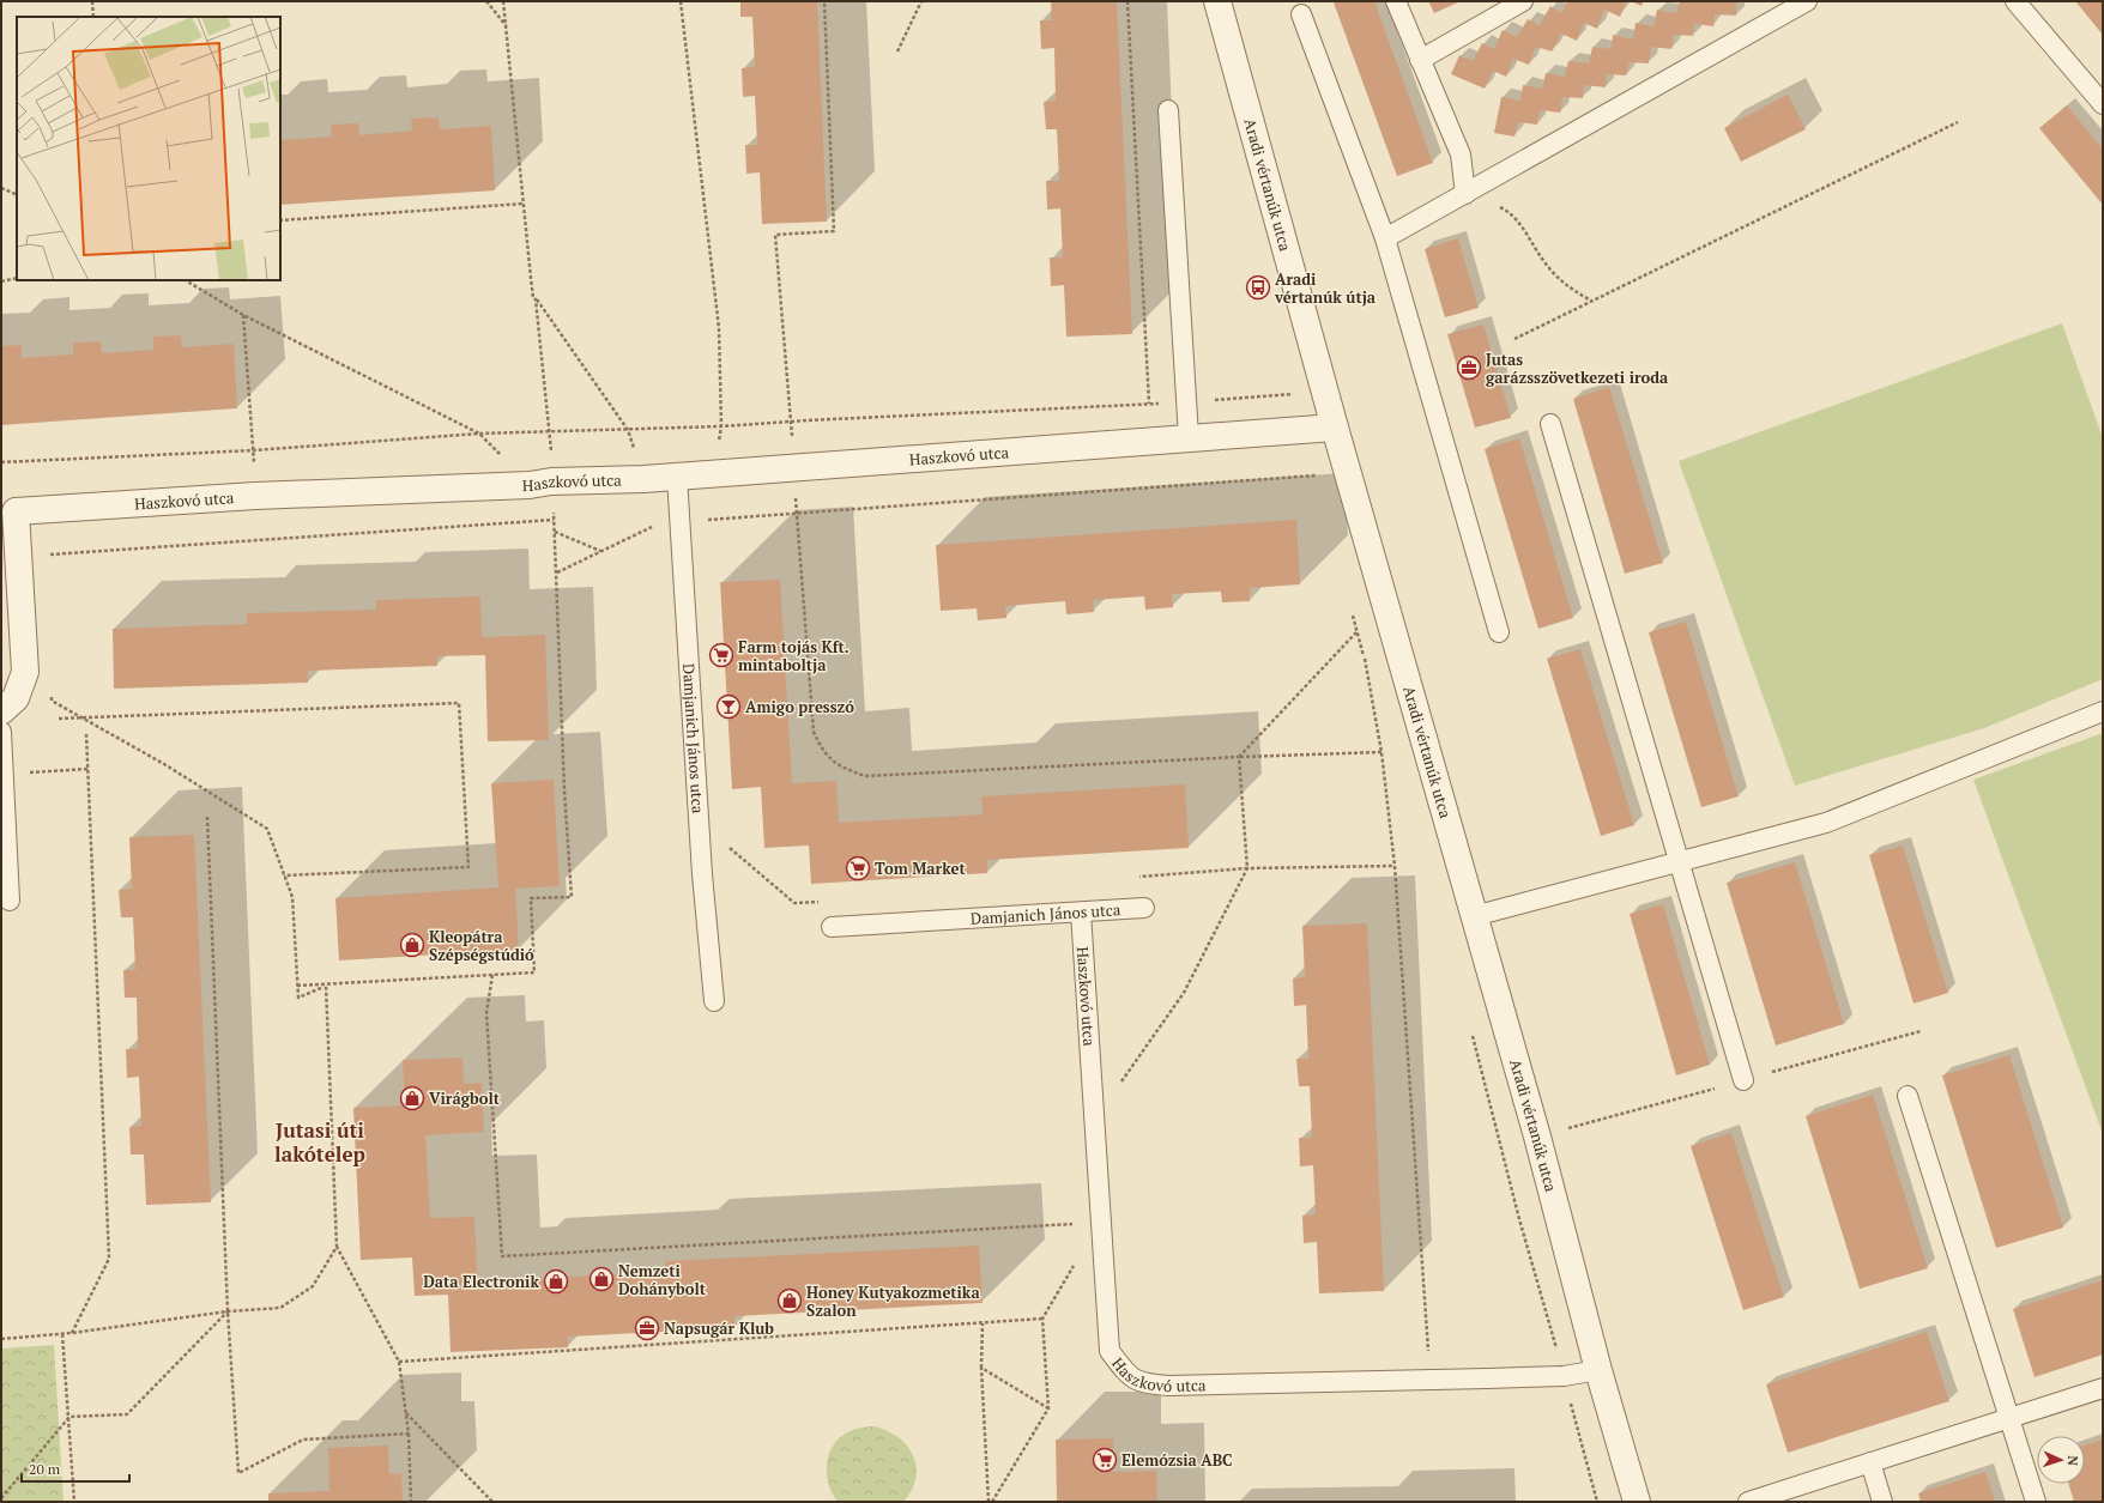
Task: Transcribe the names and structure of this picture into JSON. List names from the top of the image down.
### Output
{
  "streets": {
    "street": ["Aradi vértanúk utca", "Haszkovó utca"],
    "lane": ["Damjanich János utca"]
  },
  "crossings": [
    ["Aradi vértanúk utca", "Haszkovó utca"],
    ["Haszkovó utca", "Damjanich János utca"]
  ],
  "districts": ["Jutasi úti lakótelep"],
  "places": {
    "bus stop": ["Aradi vértanúk útja"],
    "office": ["Jutas garázsszövetkezeti iroda", "Napsugár Klub"],
    "supermarket": ["Farm tojás Kft. mintaboltja", "Tom Market", "Elemózsia ABC"],
    "bar": ["Amigo presszó"],
    "shop": [
      "Kleopátra Szépségstúdió",
      "Virágbolt",
      "Nemzeti Dohánybolt",
      "Data Electronik",
      "Honey Kutyakozmetika Szalon"
    ]
  },
  "scale_bar": "20 m",
  "north": "right"
}
